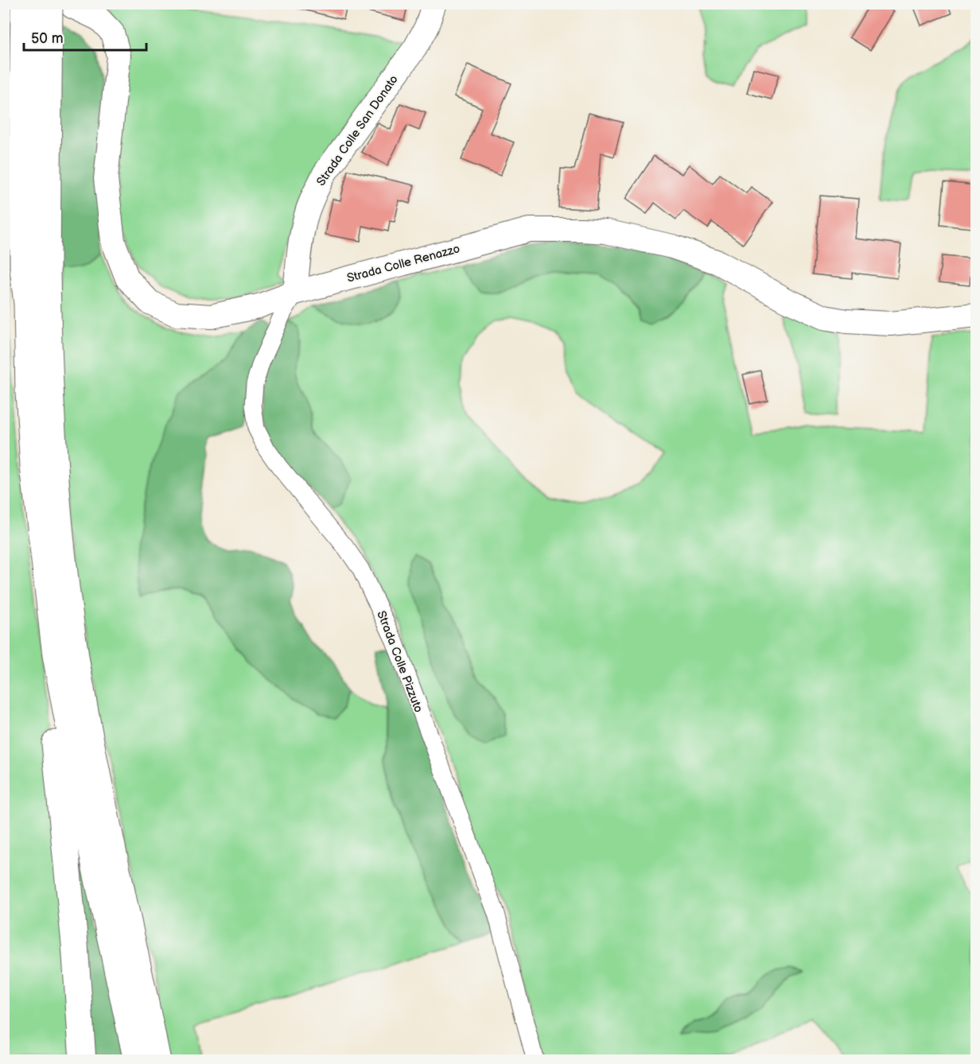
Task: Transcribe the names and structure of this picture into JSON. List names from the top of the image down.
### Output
{
  "streets": {
    "street": ["Strada Colle San Donato", "Strada Colle Renazzo", "Strada Colle Pizzuto"]
  },
  "crossings": [
    ["Strada Colle San Donato", "Strada Colle Renazzo"],
    ["Strada Colle San Donato", "Strada Colle Pizzuto"],
    ["Strada Colle Renazzo", "Strada Colle Pizzuto"]
  ],
  "scale_bar": "50 m"
}
